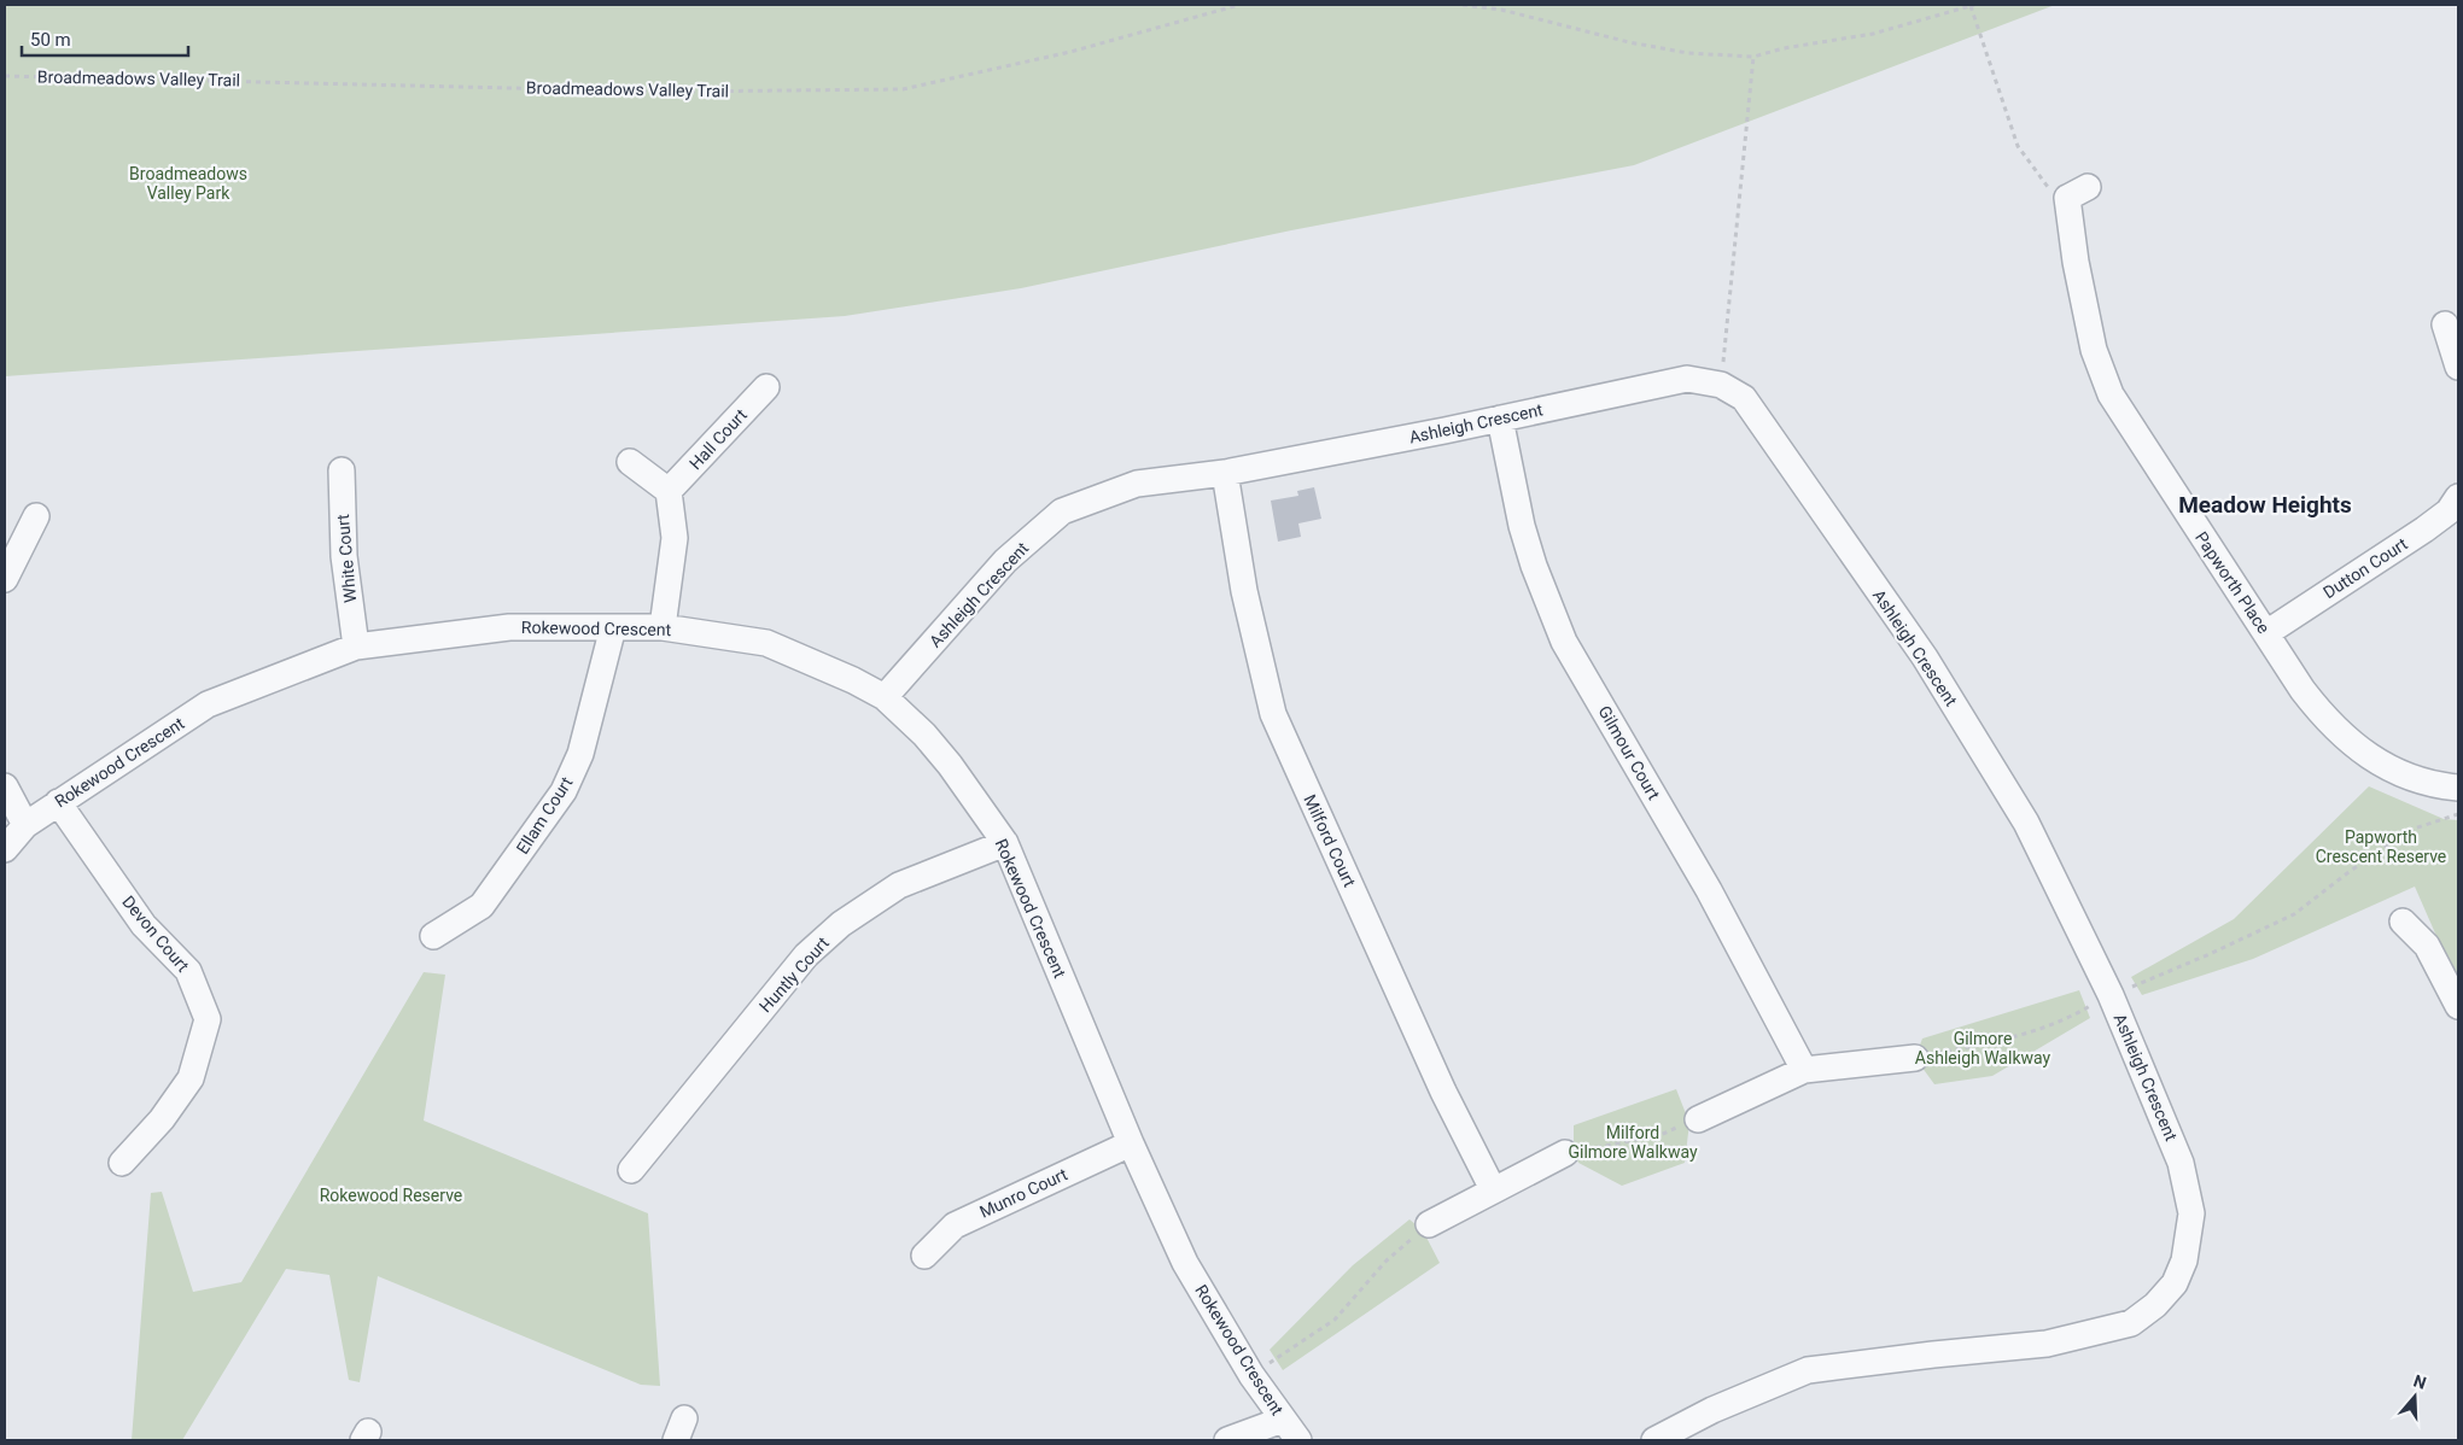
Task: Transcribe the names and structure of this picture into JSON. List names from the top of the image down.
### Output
{
  "streets": {
    "street": [
      "Ashleigh Crescent",
      "Hall Court",
      "White Court",
      "Dutton Court",
      "Papworth Place",
      "Rokewood Crescent",
      "Gilmour Court",
      "Ellam Court",
      "Milford Court",
      "Devon Court",
      "Huntly Court",
      "Munro Court"
    ],
    "path": ["Broadmeadows Valley Trail"]
  },
  "crossings": [
    ["Ashleigh Crescent", "Rokewood Crescent"],
    ["Ashleigh Crescent", "Gilmour Court"],
    ["Ashleigh Crescent", "Milford Court"],
    ["White Court", "Rokewood Crescent"],
    ["Dutton Court", "Papworth Place"],
    ["Rokewood Crescent", "Ellam Court"],
    ["Rokewood Crescent", "Devon Court"],
    ["Rokewood Crescent", "Huntly Court"],
    ["Rokewood Crescent", "Munro Court"]
  ],
  "districts": ["Meadow Heights"],
  "parks": [
    "Broadmeadows Valley Park",
    "Papworth Crescent Reserve",
    "Gilmore Ashleigh Walkway",
    "Milford Gilmore Walkway",
    "Rokewood Reserve"
  ],
  "scale_bar": "50 m",
  "north": "top"
}
